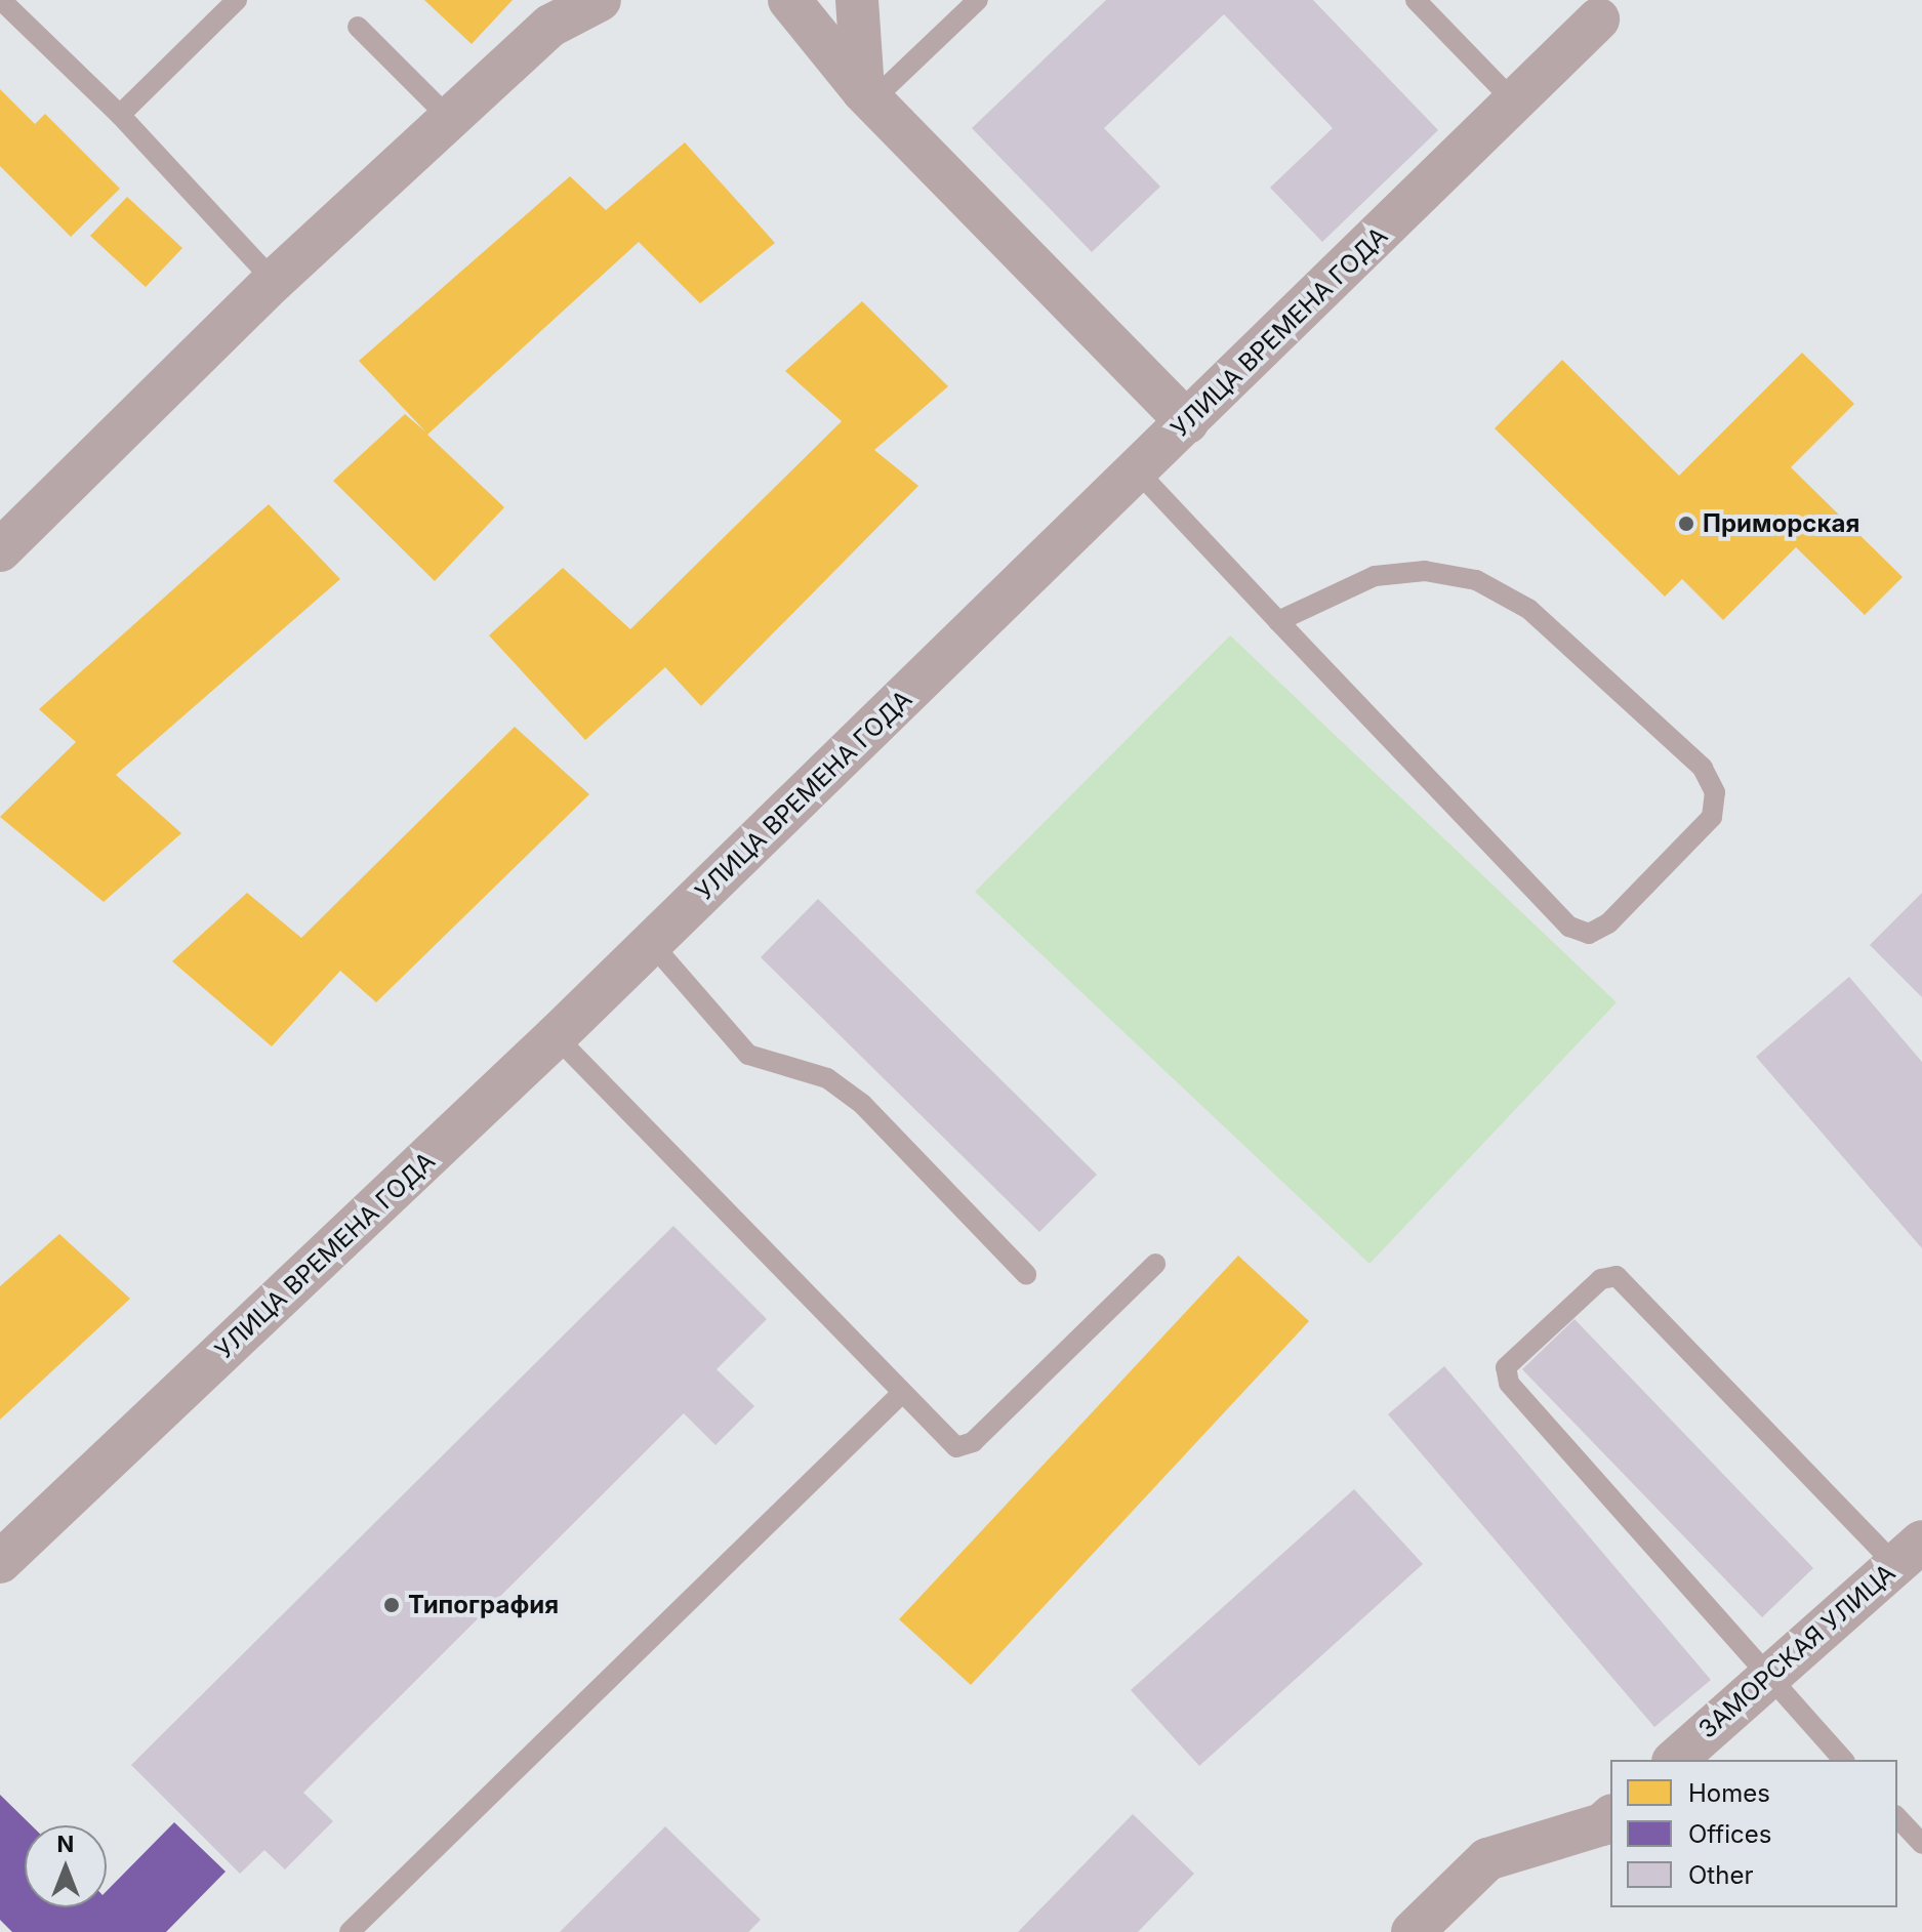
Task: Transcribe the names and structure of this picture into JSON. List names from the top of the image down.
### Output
{
  "streets": {
    "street": ["УЛИЦА ВРЕМЕНА ГОДА", "ЗАМОРСКАЯ УЛИЦА"]
  },
  "places": ["Приморская", "Типография"],
  "legend": ["Homes", "Offices", "Other"],
  "north": "top"
}
